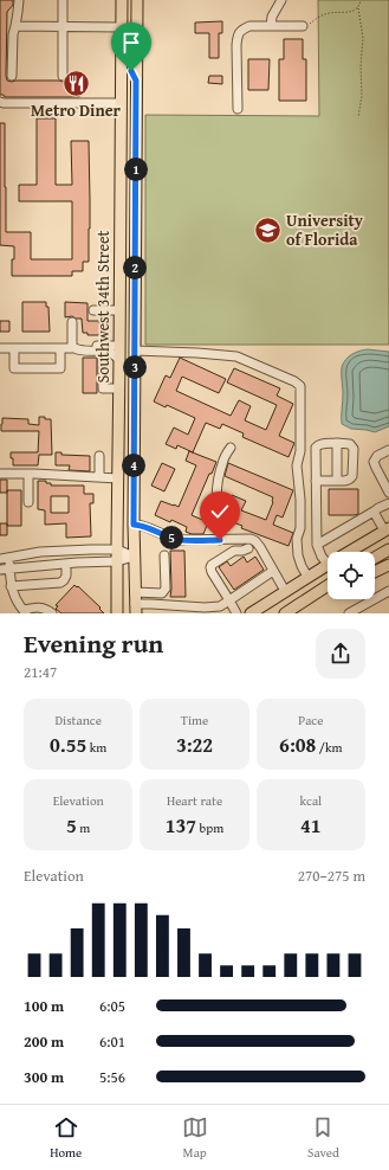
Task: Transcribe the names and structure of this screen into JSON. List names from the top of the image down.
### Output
{
  "streets": {
    "main road": ["Southwest 34th Street"]
  },
  "places": {
    "restaurant": ["Metro Diner"],
    "school or university": ["University of Florida"]
  },
  "page": {
    "pins": [
      "1",
      "2",
      "3",
      "4",
      "5"
    ],
    "heading": ["Evening run", "21:47"],
    "stats": [
      ["Distance", "0.55 km"],
      ["Time", "3:22"],
      ["Pace", "6:08 /km"],
      ["Elevation", "5 m"],
      ["Heart rate", "137 bpm"],
      ["kcal", "41"]
    ],
    "chart": ["Elevation", "270–275 m"],
    "list": [
      {
        "name": "100 m",
        "note": "6:05"
      },
      {
        "name": "200 m",
        "note": "6:01"
      },
      {
        "name": "300 m",
        "note": "5:56"
      }
    ],
    "tabs": ["Home", "Map", "Saved"]
  }
}
